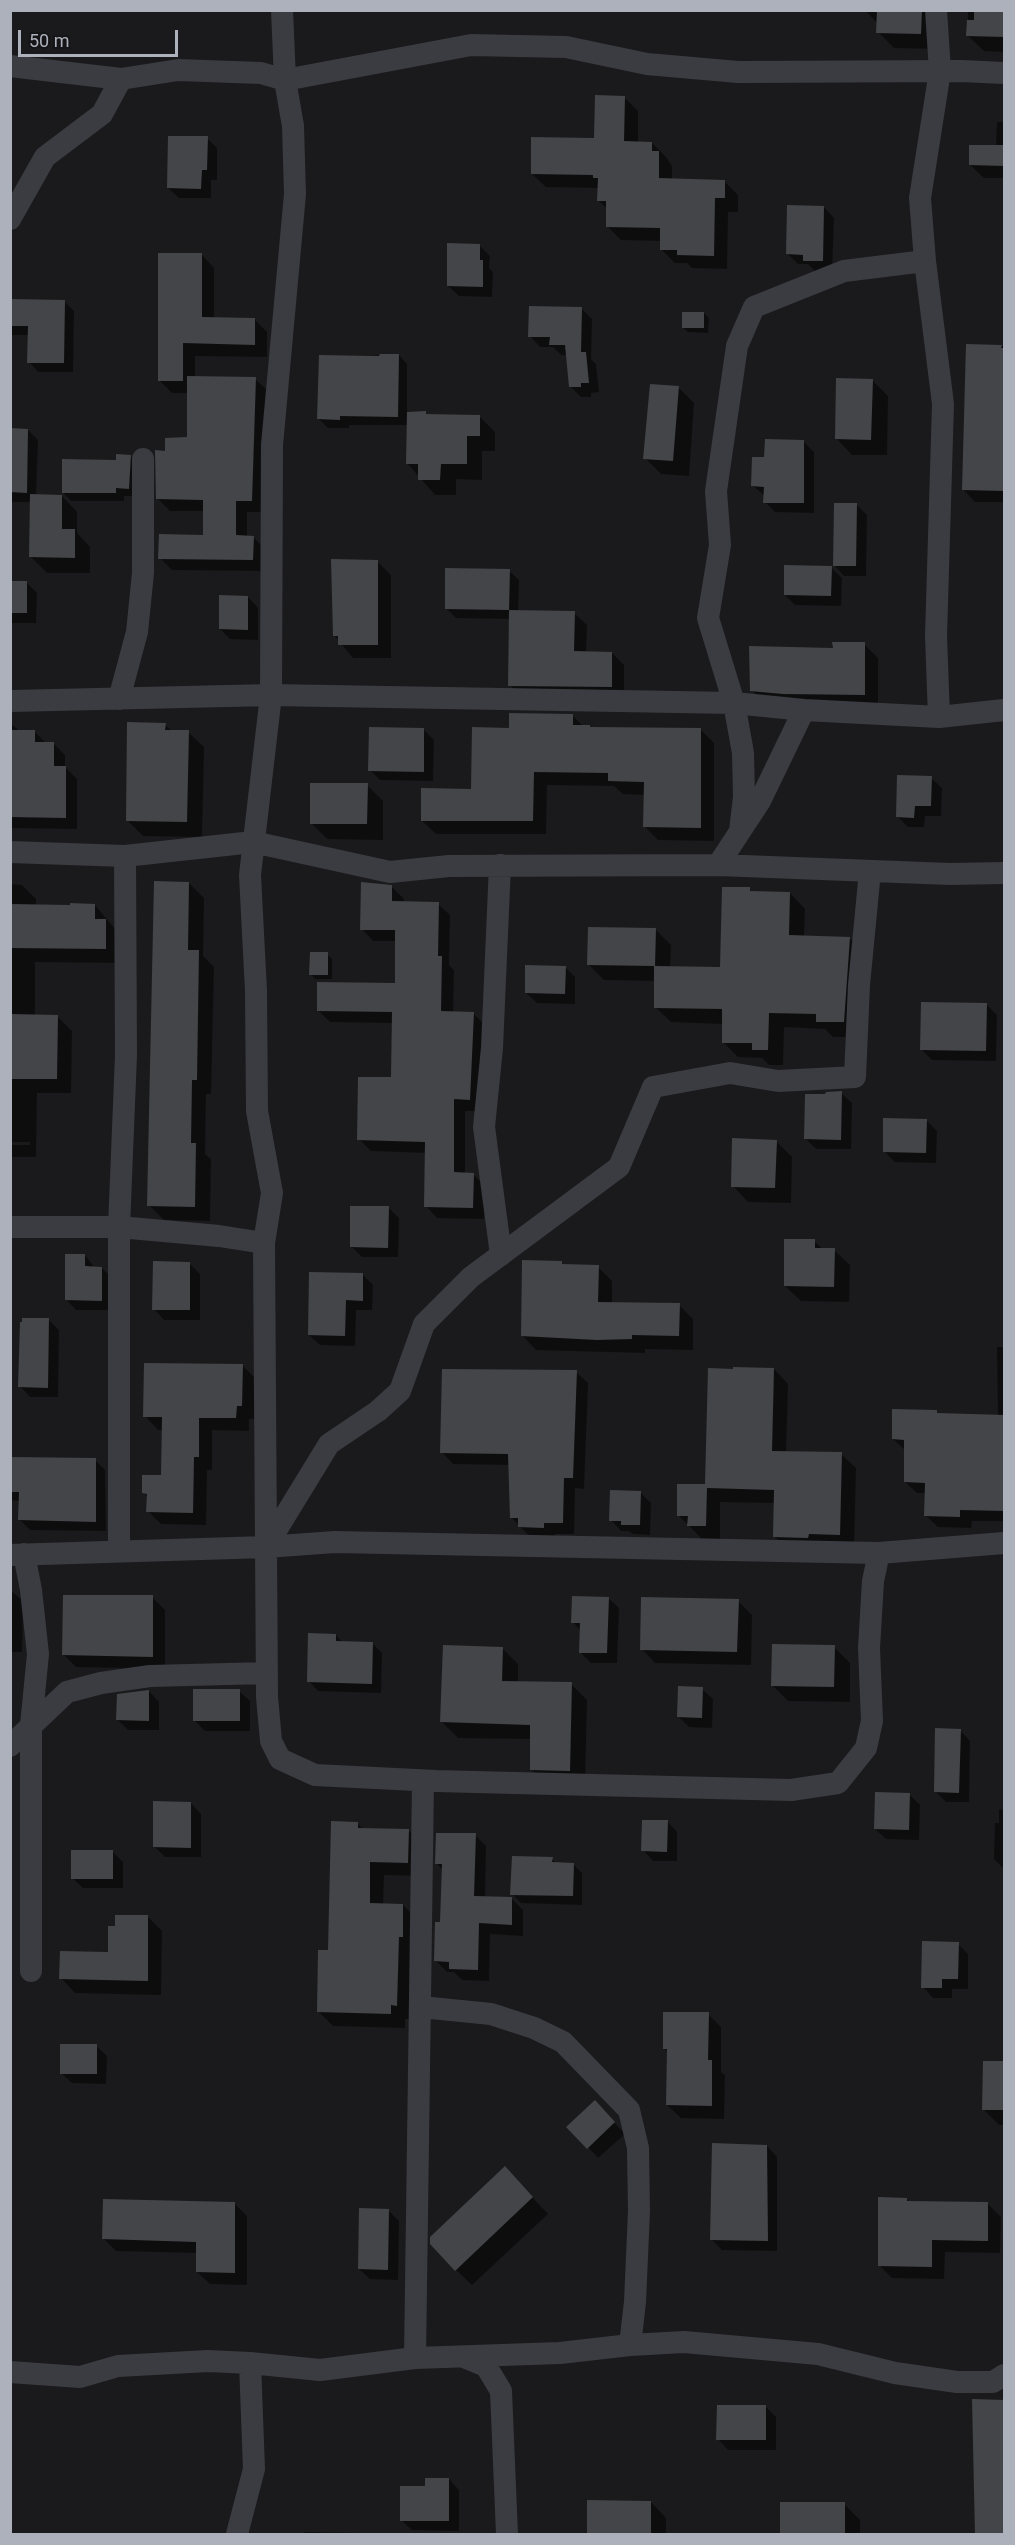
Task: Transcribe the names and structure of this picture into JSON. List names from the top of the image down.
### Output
{
  "scale_bar": "50 m"
}
